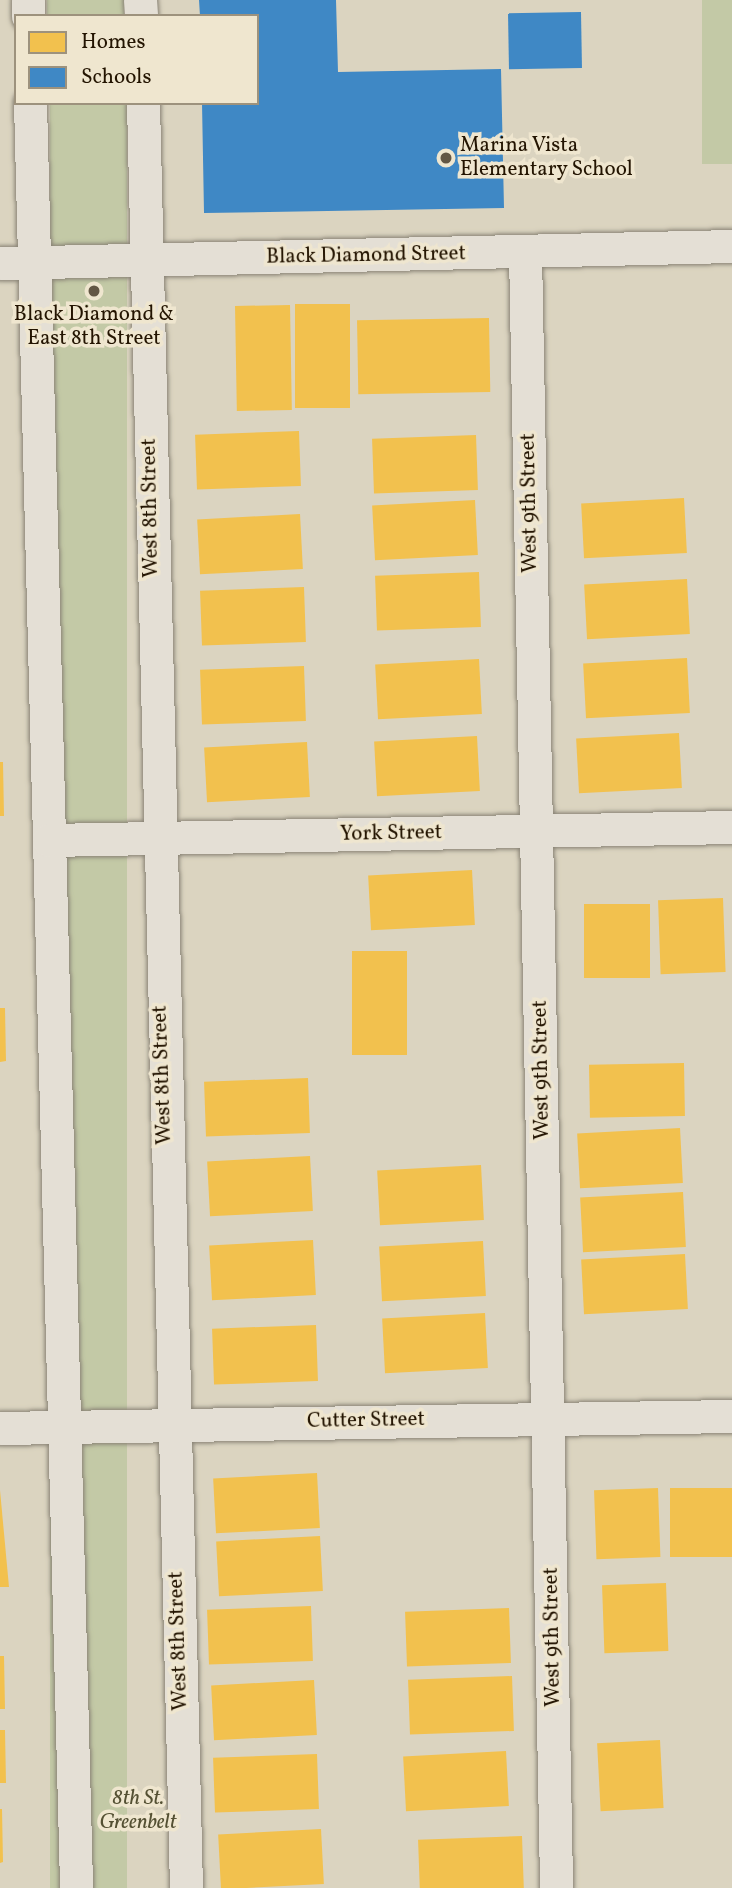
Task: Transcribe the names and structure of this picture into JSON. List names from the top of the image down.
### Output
{
  "streets": {
    "street": [
      "Black Diamond Street",
      "West 9th Street",
      "West 8th Street",
      "York Street",
      "Cutter Street"
    ]
  },
  "crossings": [
    ["Black Diamond Street", "West 9th Street"],
    ["Black Diamond Street", "West 8th Street"],
    ["West 9th Street", "York Street"],
    ["West 9th Street", "Cutter Street"],
    ["West 8th Street", "York Street"],
    ["West 8th Street", "Cutter Street"]
  ],
  "parks": ["8th St. Greenbelt"],
  "places": ["Marina Vista Elementary School", "Black Diamond & East 8th Street"],
  "legend": ["Homes", "Schools"]
}
